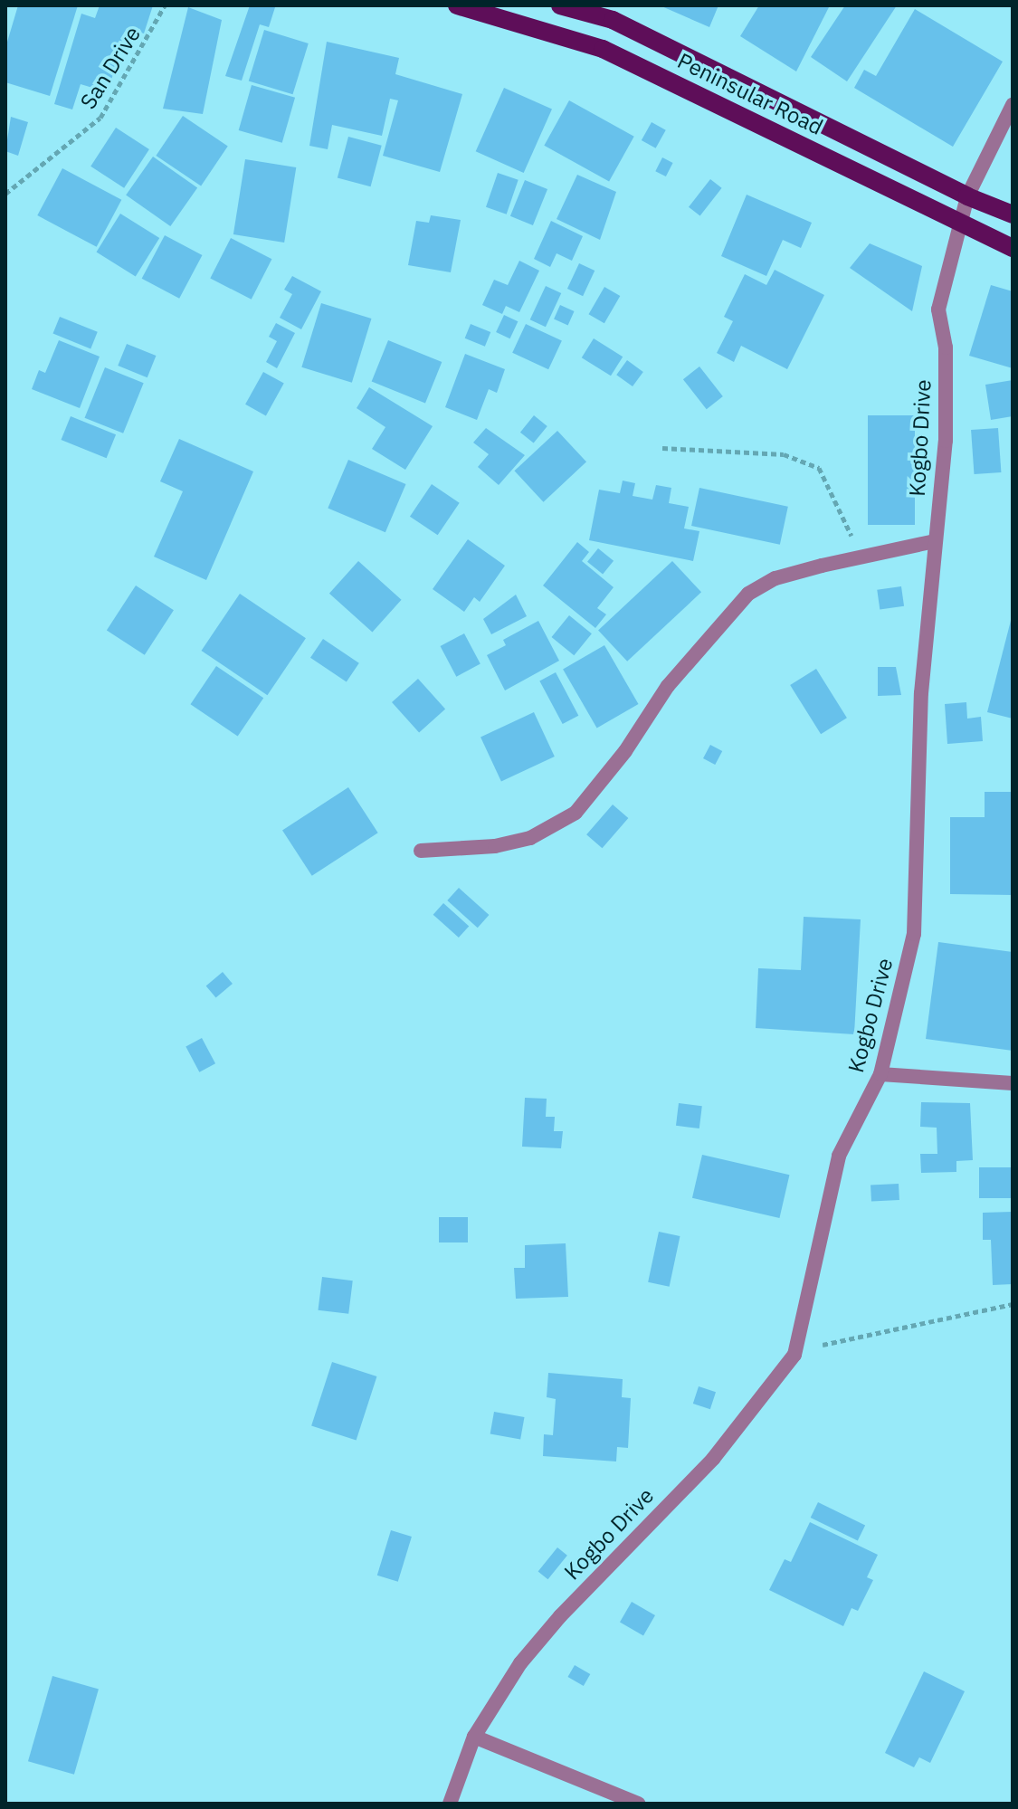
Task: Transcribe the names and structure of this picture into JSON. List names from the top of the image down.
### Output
{
  "streets": {
    "main road": ["Peninsular Road"],
    "street": ["Kogbo Drive"],
    "path": ["San Drive"]
  },
  "crossings": [
    ["Peninsular Road", "Kogbo Drive"]
  ]
}
